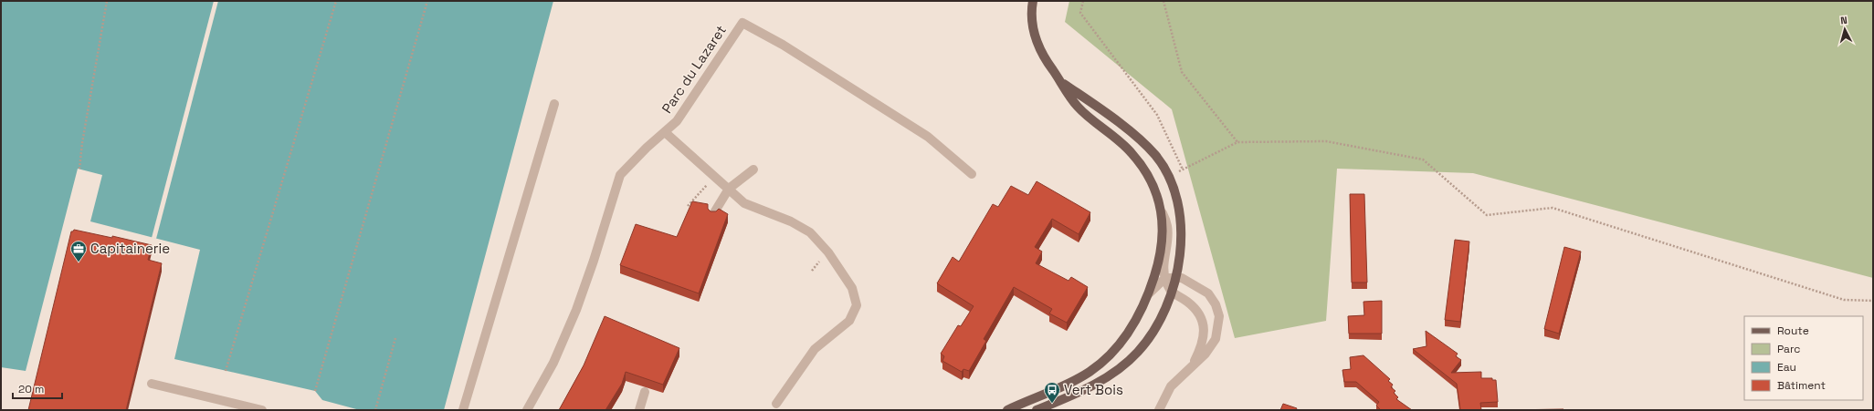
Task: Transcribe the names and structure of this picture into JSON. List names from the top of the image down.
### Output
{
  "streets": {
    "lane": ["Parc du Lazaret"]
  },
  "places": {
    "office": ["Capitainerie"],
    "bus stop": ["Vert Bois"]
  },
  "legend": [
    "Route",
    "Parc",
    "Eau",
    "Bâtiment"
  ],
  "scale_bar": "20 m",
  "north": "top"
}
